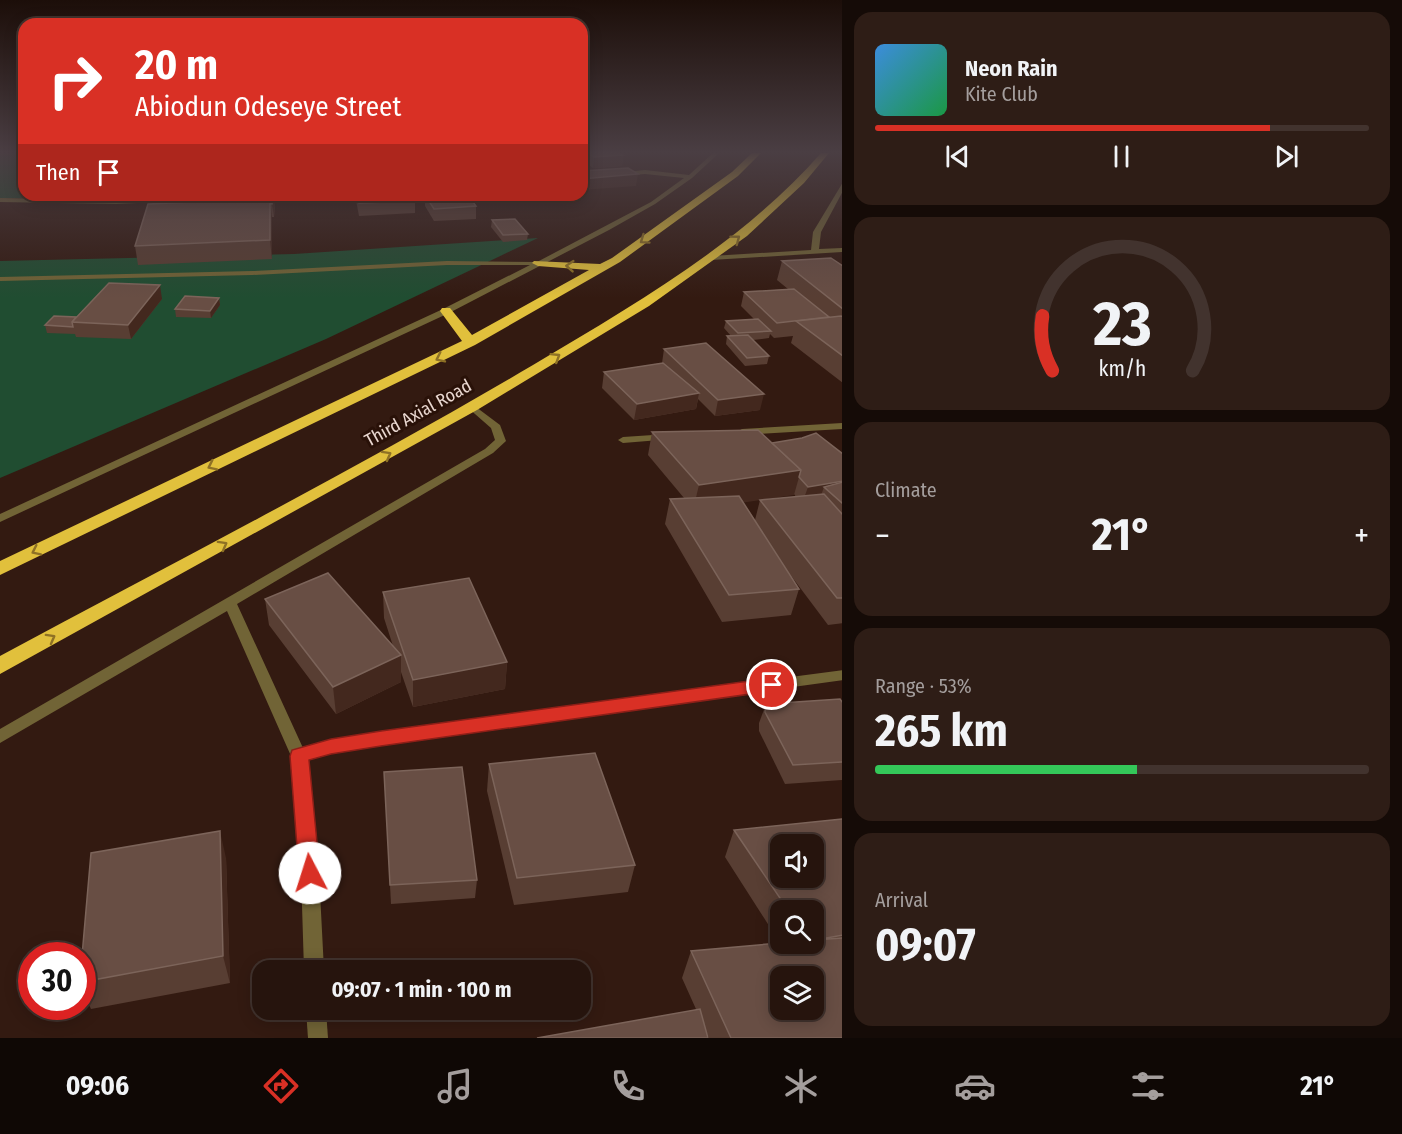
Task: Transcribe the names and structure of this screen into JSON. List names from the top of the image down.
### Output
{
  "streets": {
    "highway": ["Third Axial Road"]
  },
  "page": {
    "turn": ["20 m", "Abiodun Odeseye Street"],
    "song": ["Neon Rain", "Kite Club"],
    "then": "Then",
    "tile": [
      "Climate",
      ["Range · 53%", "265 km"],
      ["Arrival", "09:07"]
    ],
    "heat": ["−", "21°", "+"],
    "limit": "30",
    "trip": "09:07 · 1 min · 100 m",
    "tabs": ["09:06", "21°"],
    "gauge": ["23", "km/h"]
  }
}
